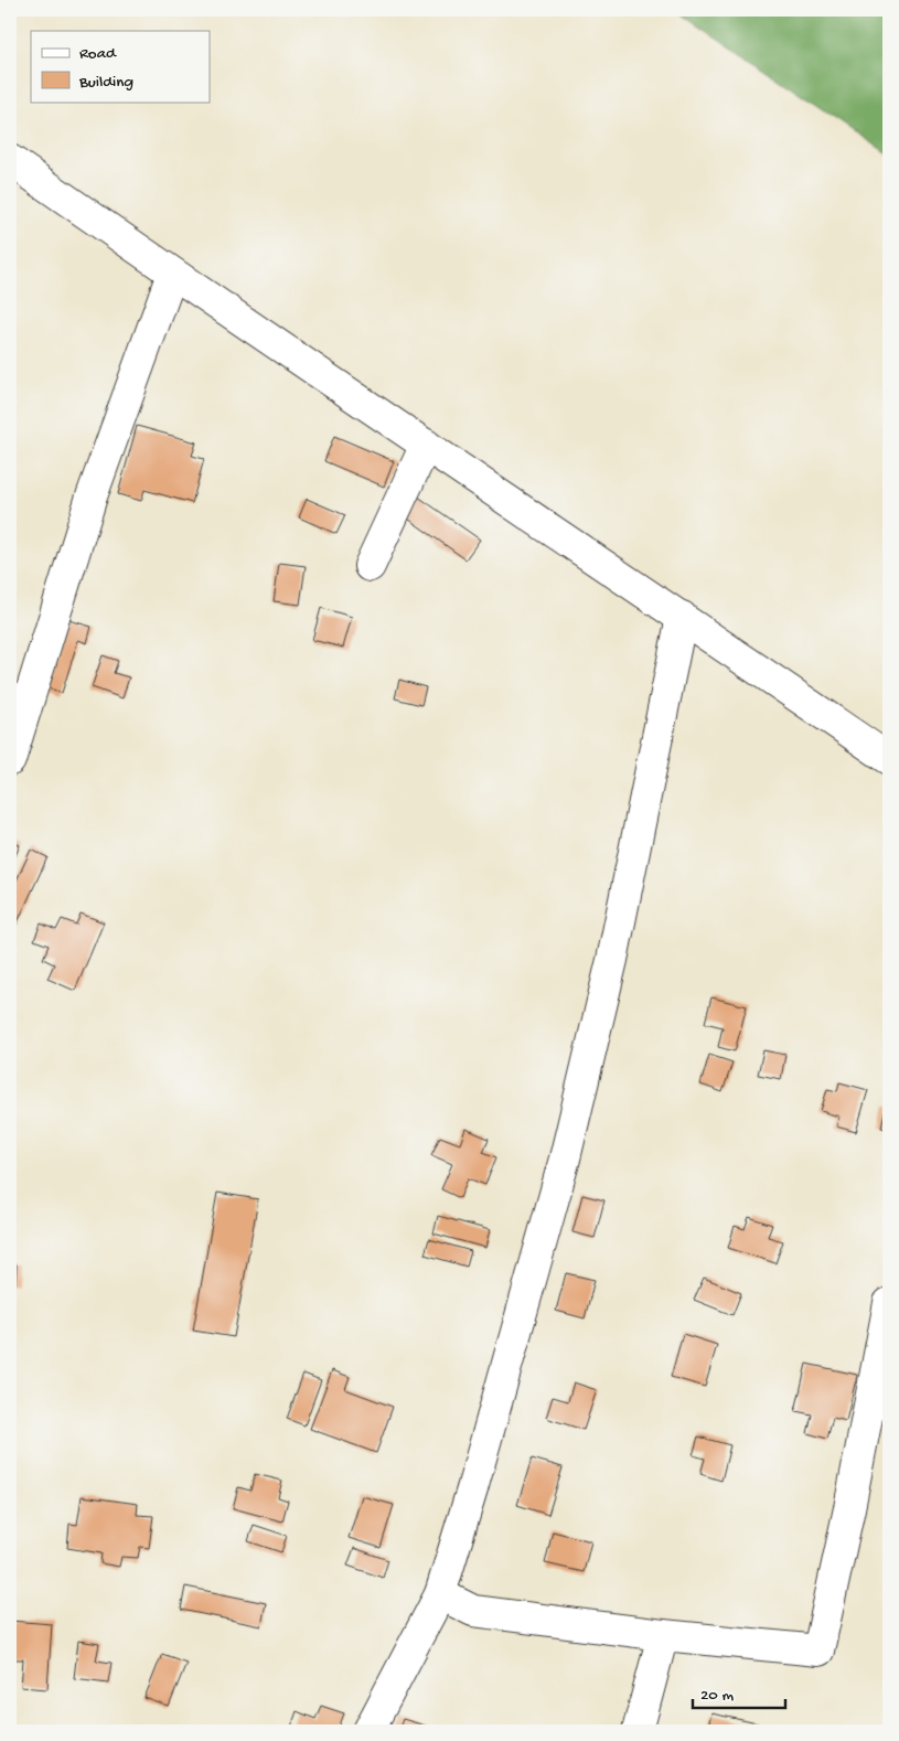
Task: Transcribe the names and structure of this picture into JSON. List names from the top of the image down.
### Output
{
  "legend": ["Road", "Building"],
  "scale_bar": "20 m"
}
